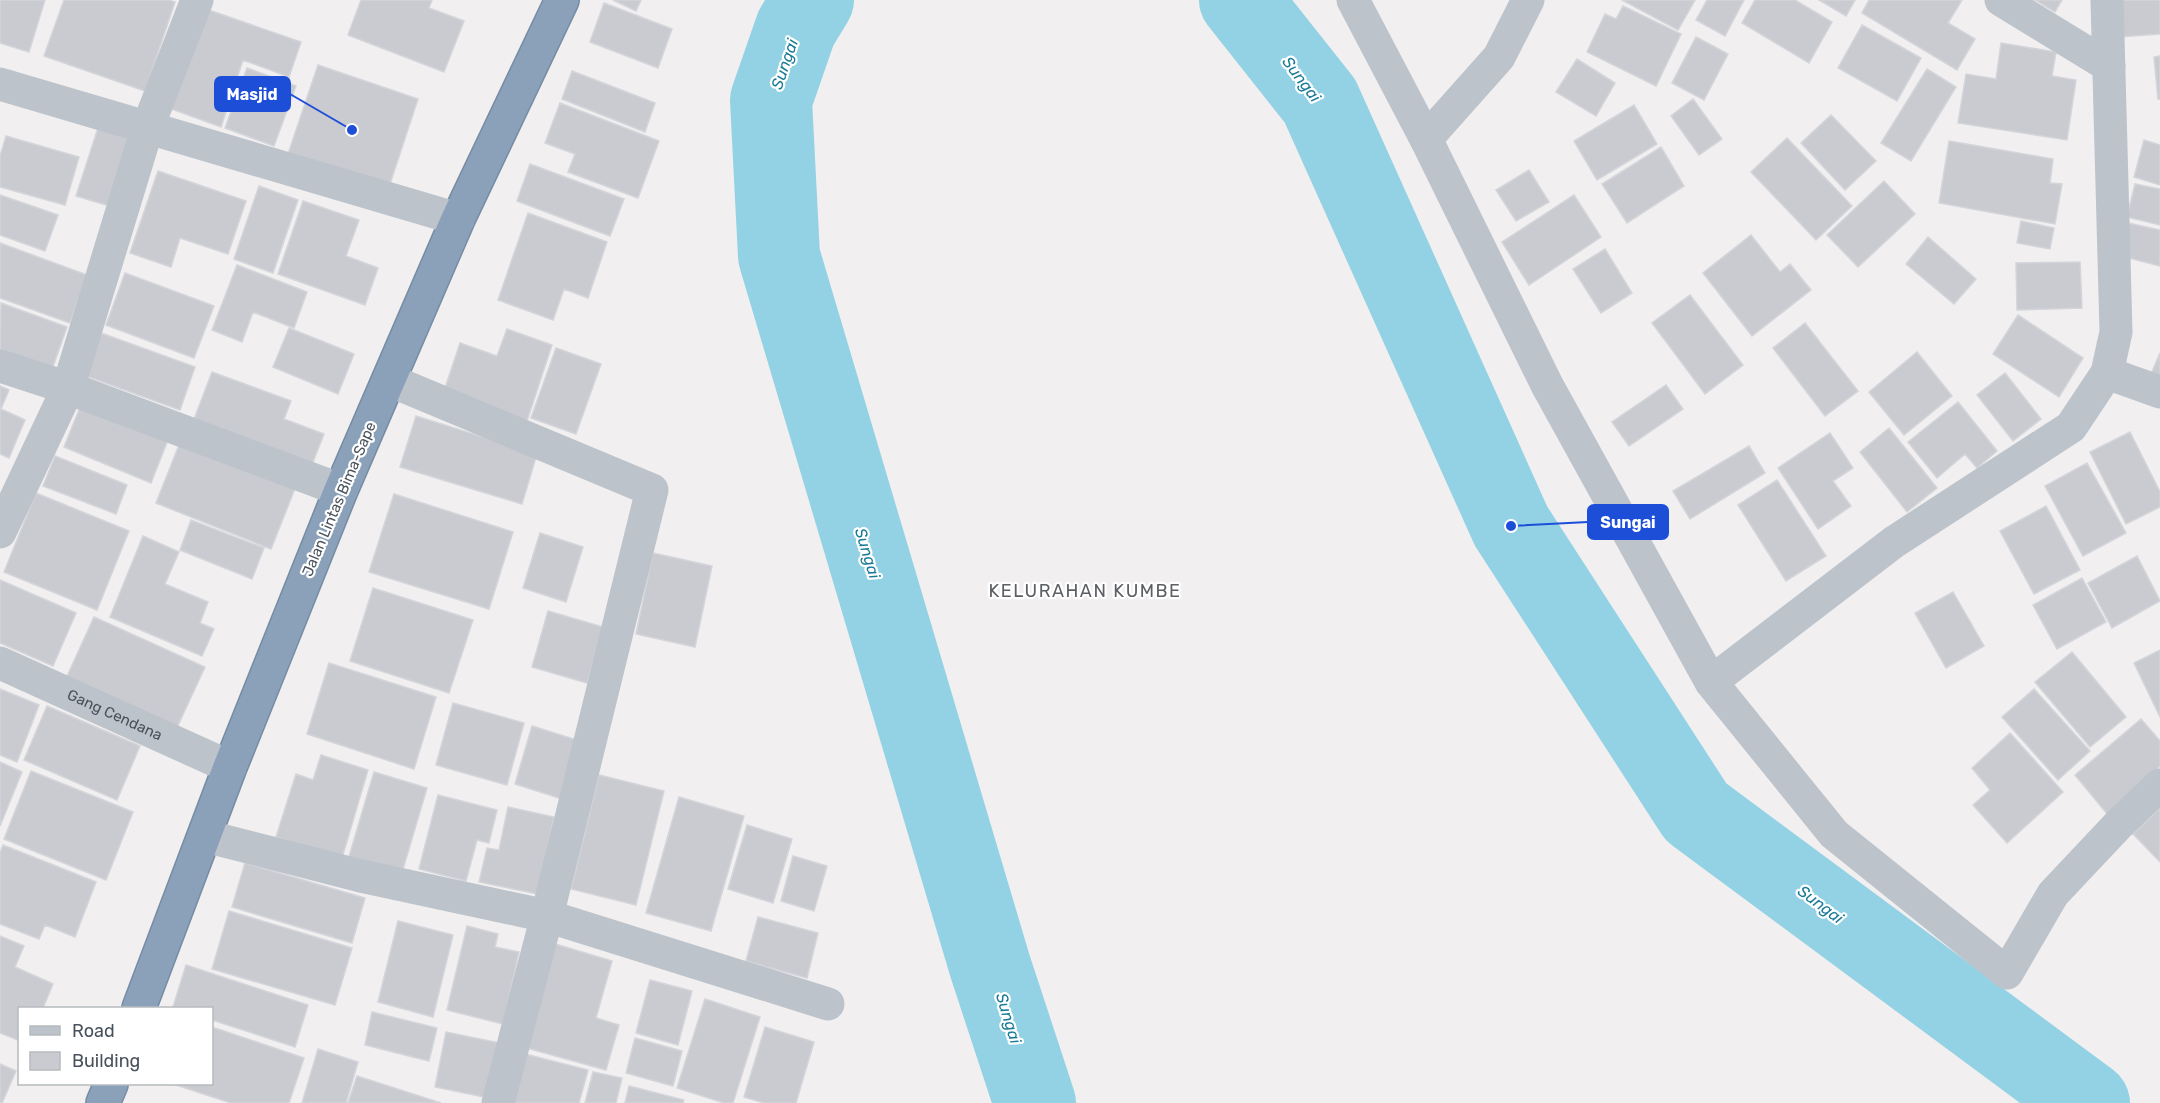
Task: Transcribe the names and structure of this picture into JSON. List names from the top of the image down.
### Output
{
  "streets": {
    "highway": ["Jalan Lintas Bima-Sape"],
    "street": ["Gang Cendana"]
  },
  "crossings": [
    ["Jalan Lintas Bima-Sape", "Gang Cendana"]
  ],
  "districts": ["KELURAHAN KUMBE"],
  "water": ["Sungai"],
  "places": ["Masjid", "Sungai"],
  "legend": ["Road", "Building"]
}
